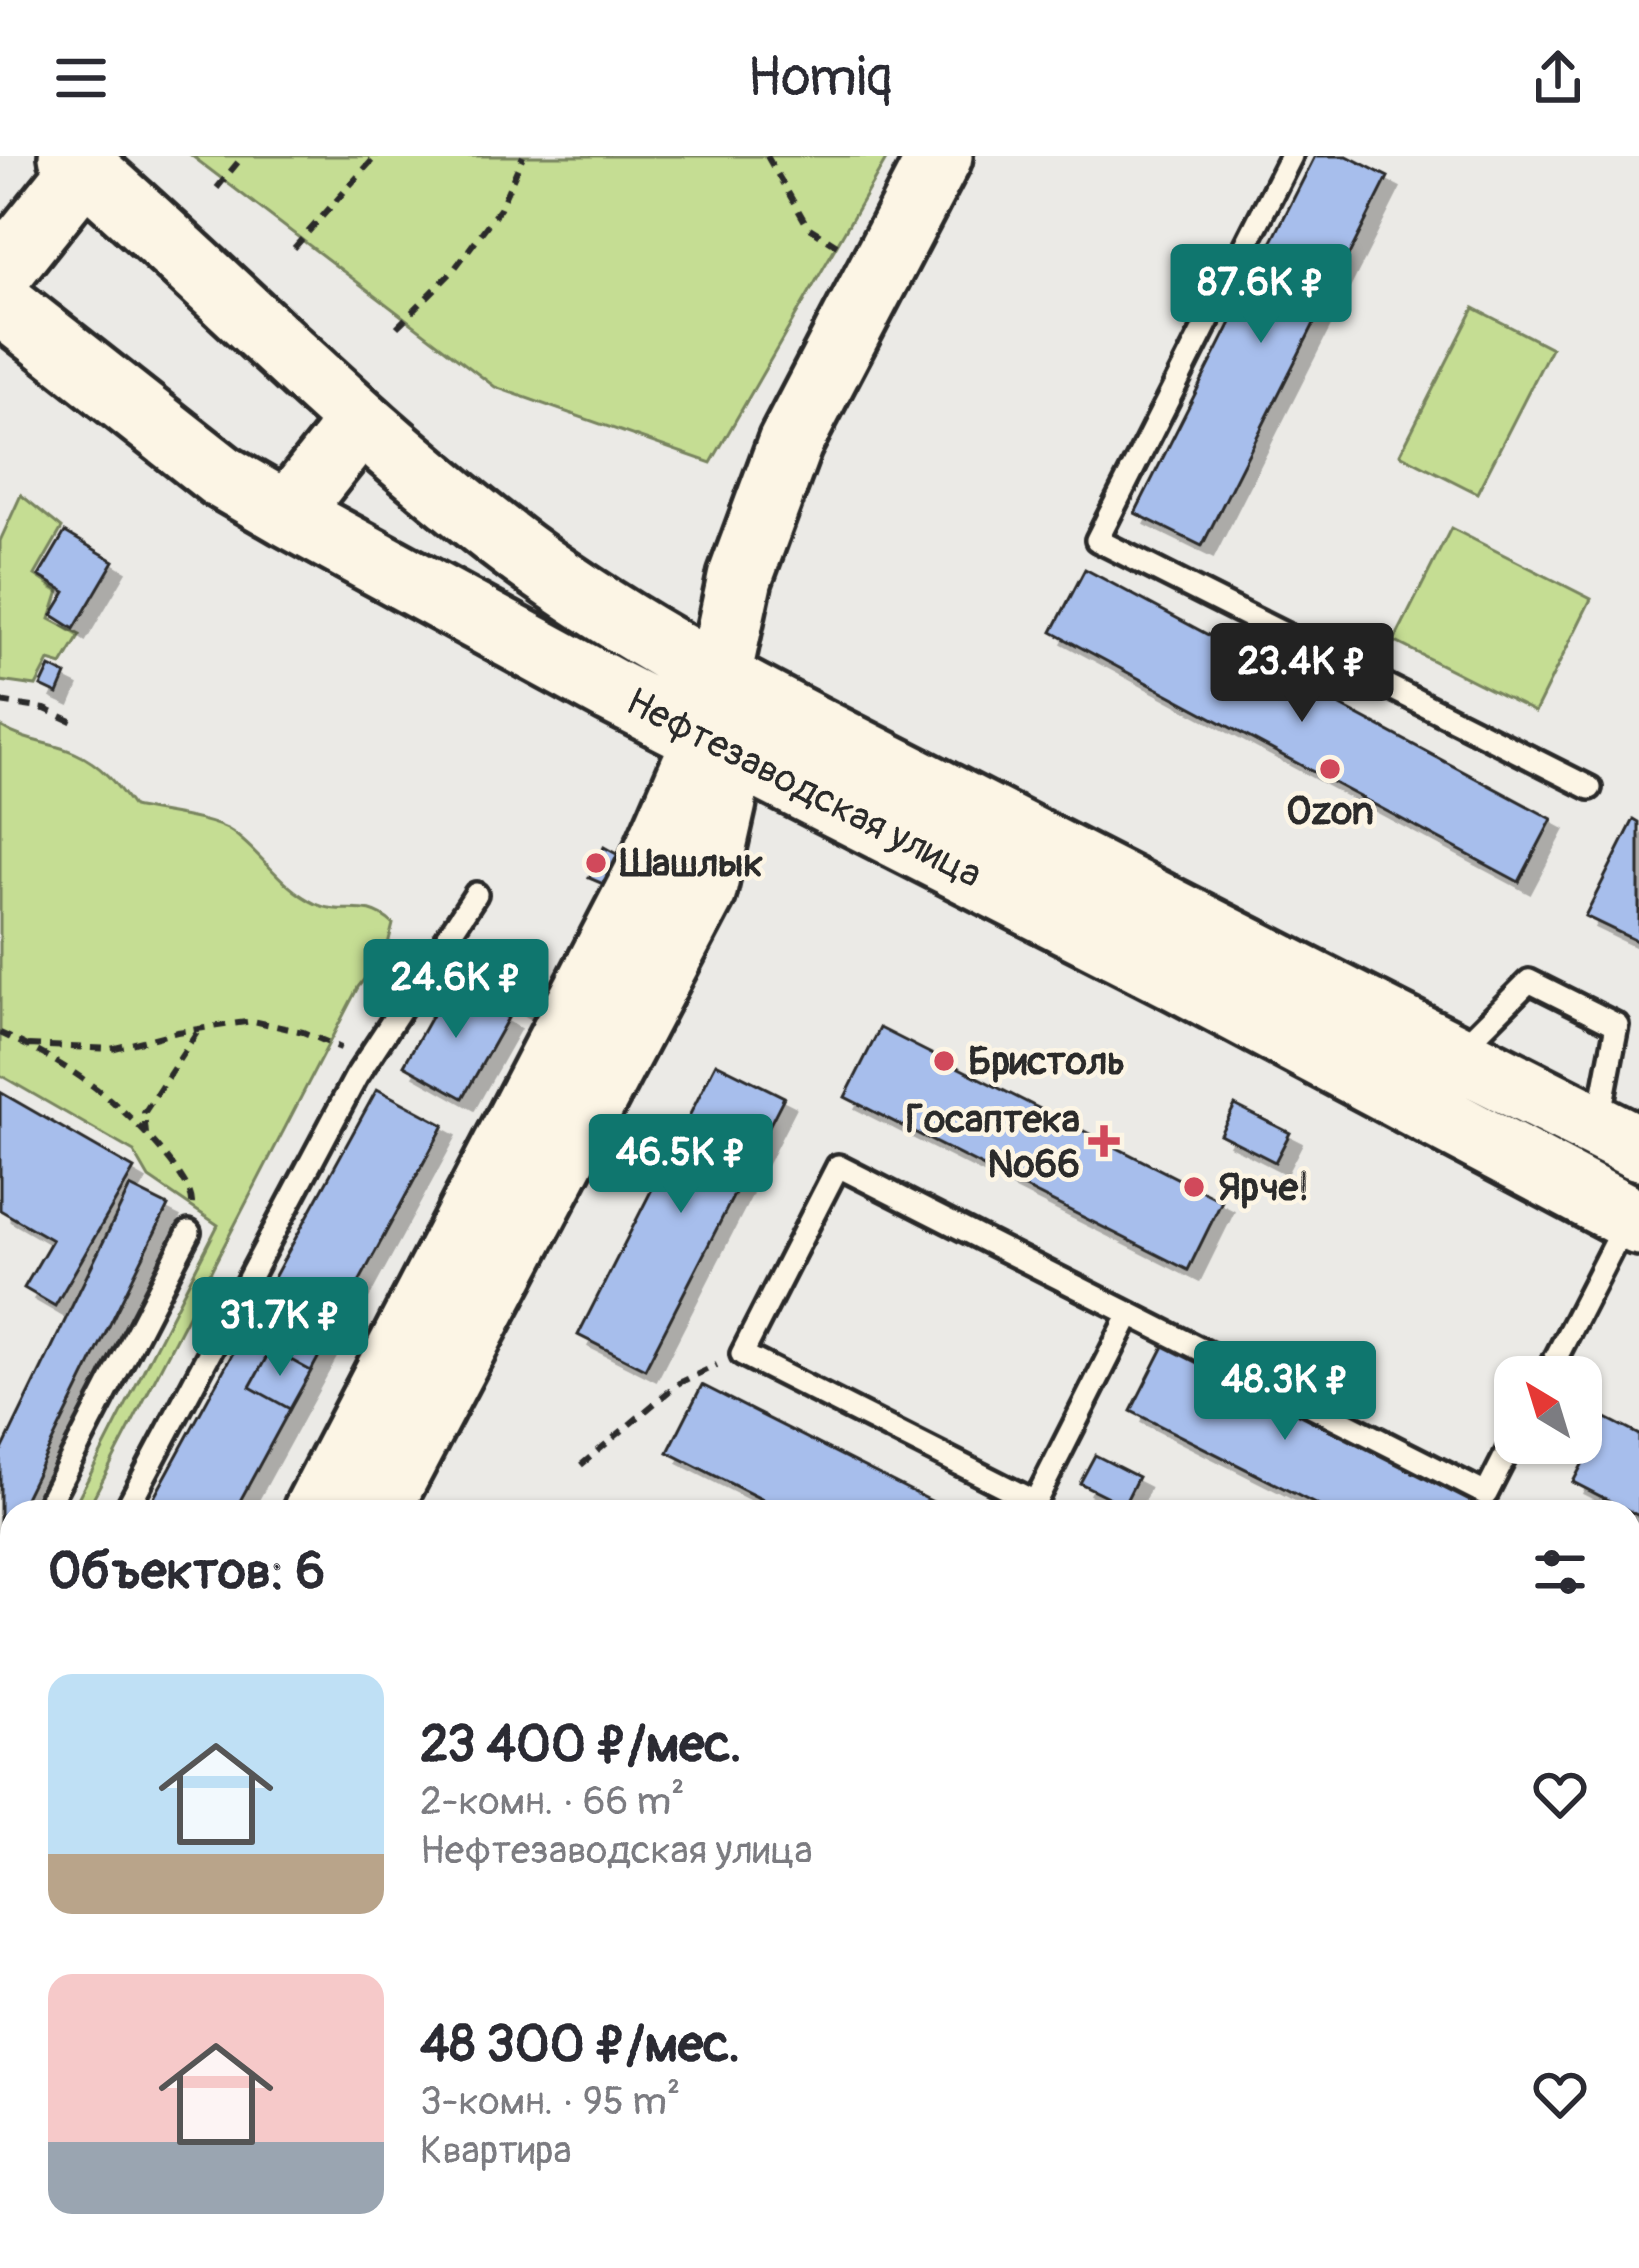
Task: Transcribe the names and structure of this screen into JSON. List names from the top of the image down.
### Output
{
  "streets": {
    "main road": ["Нефтезаводская улица"]
  },
  "places": {
    "other": [
      "Ozon",
      "Шашлык",
      "Бристоль",
      "Ярче!"
    ],
    "health": ["Госаптека №66"]
  },
  "north": "top left",
  "page": {
    "header": "Homiq",
    "price": [
      "87.6K ₽",
      "23.4K ₽",
      "24.6K ₽",
      "46.5K ₽",
      "31.7K ₽",
      "48.3K ₽"
    ],
    "heading": "Объектов: 6",
    "list": [
      {
        "name": "23 400 ₽/мес.",
        "note": "2-комн. · 66 m² · Нефтезаводская улица"
      },
      {
        "name": "48 300 ₽/мес.",
        "note": "3-комн. · 95 m² · Квартира"
      }
    ]
  }
}
